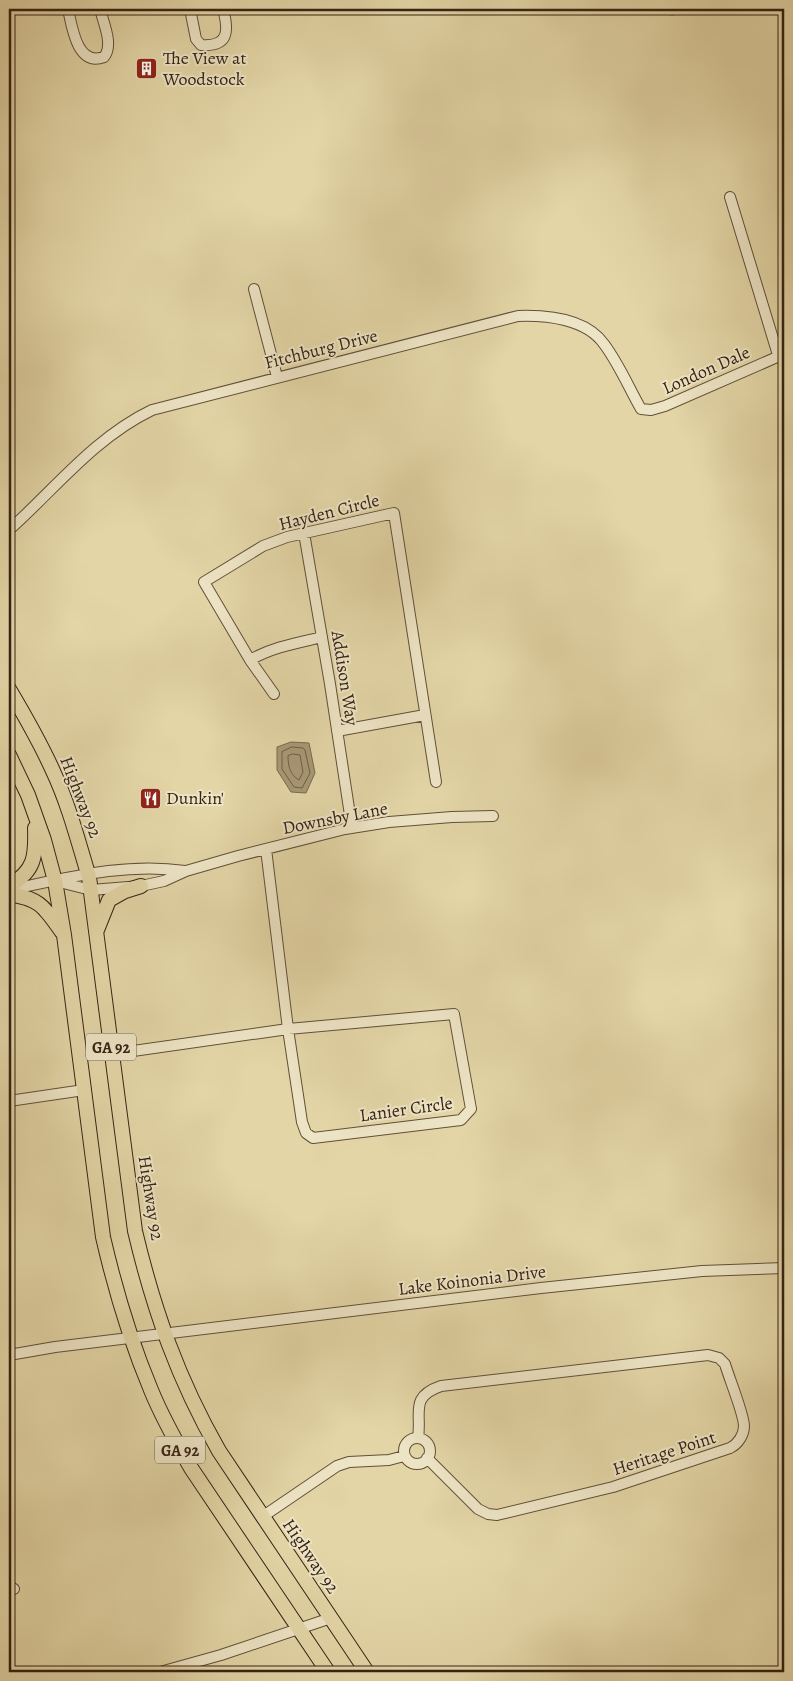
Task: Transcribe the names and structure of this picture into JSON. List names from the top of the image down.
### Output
{
  "streets": {
    "main road": ["Highway 92", "GA 92"],
    "street": [
      "Fitchburg Drive",
      "London Dale",
      "Hayden Circle",
      "Addison Way",
      "Downsby Lane",
      "Lanier Circle",
      "Lake Koinonia Drive",
      "Heritage Point"
    ]
  },
  "crossings": [
    ["Fitchburg Drive", "London Dale"],
    ["Hayden Circle", "Addison Way"],
    ["Addison Way", "Downsby Lane"],
    ["Highway 92", "Downsby Lane"],
    ["Highway 92", "Lanier Circle"],
    ["Highway 92", "Lake Koinonia Drive"],
    ["Downsby Lane", "GA 92"],
    ["Downsby Lane", "Lanier Circle"],
    ["GA 92", "Lake Koinonia Drive"]
  ],
  "places": {
    "building": ["The View at Woodstock"],
    "restaurant": ["Dunkin'"]
  }
}
